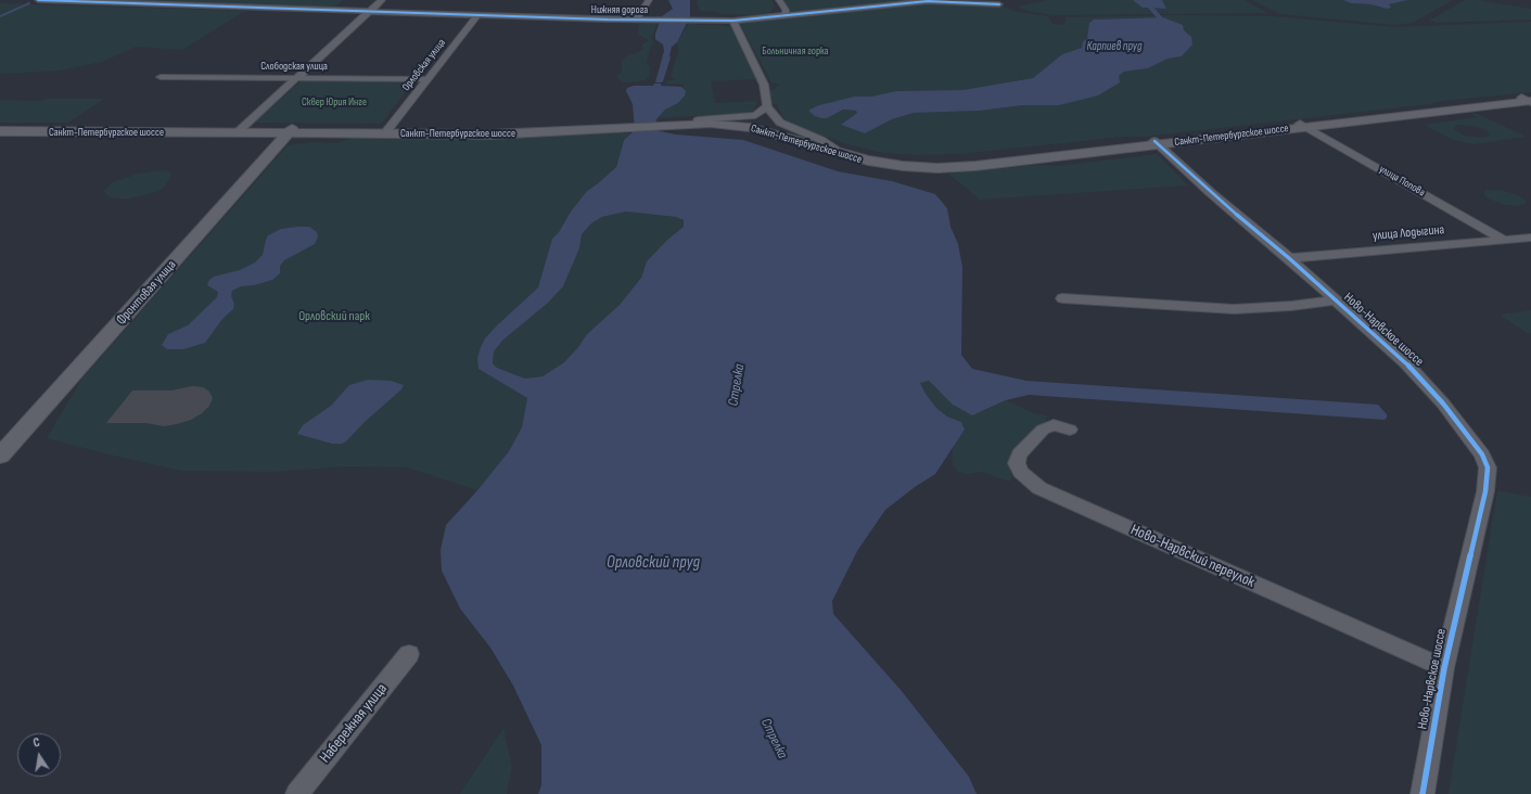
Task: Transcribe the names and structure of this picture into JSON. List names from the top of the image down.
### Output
{
  "streets": {
    "main road": ["Санкт-Петербургское шоссе", "Фронтовая улица"],
    "street": [
      "Нижняя дорога",
      "Орловская улица",
      "Слободская улица",
      "улица Попова",
      "улица Лодыгина",
      "Ново-Нарвское шоссе",
      "Ново-Нарвский переулок",
      "Набережная улица"
    ]
  },
  "crossings": [
    ["Нижняя дорога", "Орловская улица"],
    ["Орловская улица", "Слободская улица"],
    ["Орловская улица", "Санкт-Петербургское шоссе"],
    ["Санкт-Петербургское шоссе", "улица Попова"],
    ["Санкт-Петербургское шоссе", "Фронтовая улица"],
    ["Санкт-Петербургское шоссе", "Ново-Нарвское шоссе"],
    ["улица Попова", "улица Лодыгина"],
    ["улица Лодыгина", "Ново-Нарвское шоссе"],
    ["Ново-Нарвское шоссе", "Ново-Нарвский переулок"]
  ],
  "water": ["Карпиев пруд", "Стрелка", "Орловский пруд"],
  "parks": ["Больничная горка", "Сквер Юрия Инге", "Орловский парк"],
  "north": "top"
}
